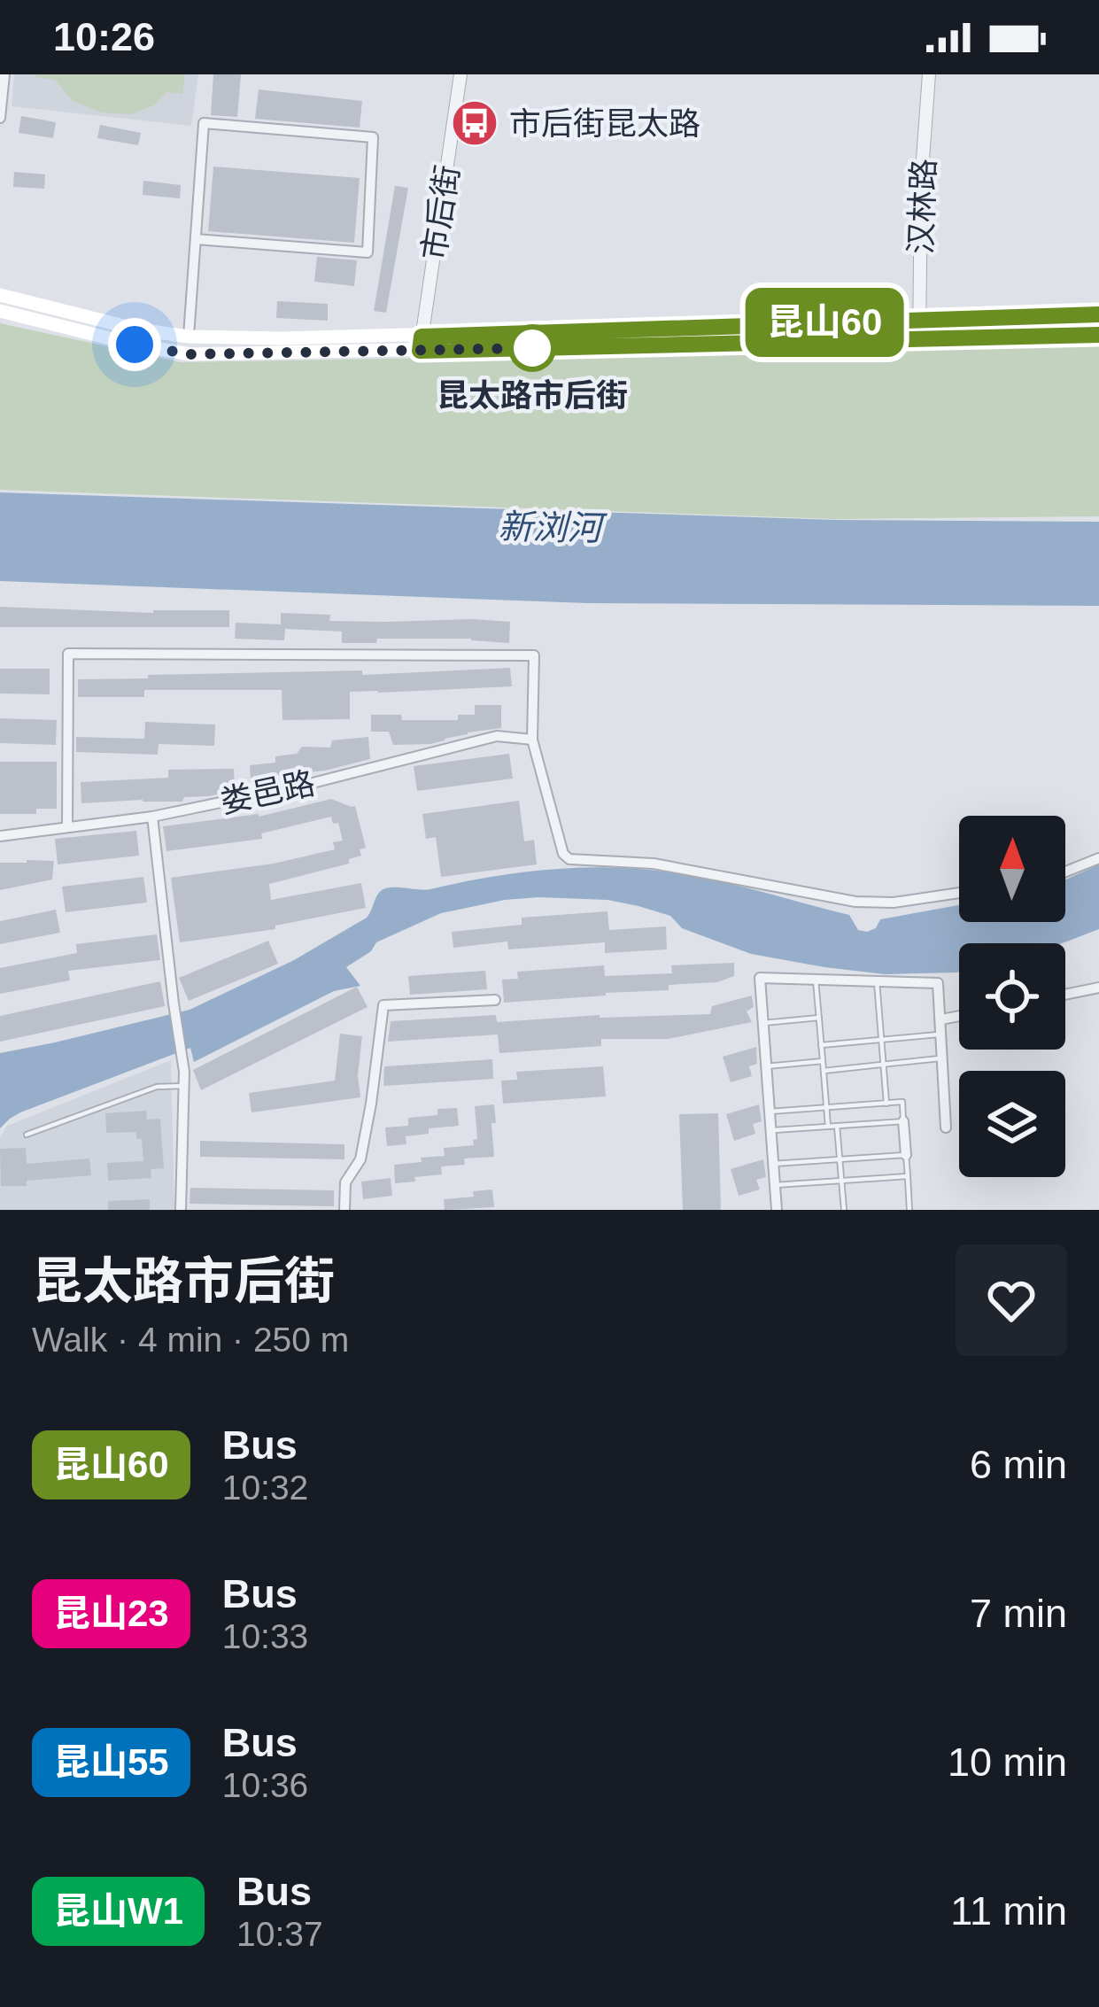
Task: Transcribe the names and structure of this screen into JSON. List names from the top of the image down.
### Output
{
  "streets": {
    "street": ["汉林路", "市后街", "娄邑路"]
  },
  "water": ["新浏河"],
  "places": {
    "bus stop": ["市后街昆太路"],
    "other": ["昆太路市后街"]
  },
  "lines": ["bus line 昆山60"],
  "north": "top",
  "page": {
    "status": "10:26",
    "on_map": "昆山60",
    "heading": ["昆太路市后街", "Walk · 4 min · 250 m"],
    "list": [
      {
        "mark": "昆山60",
        "name": "Bus",
        "note": "10:32",
        "value": "6 min"
      },
      {
        "mark": "昆山23",
        "name": "Bus",
        "note": "10:33",
        "value": "7 min"
      },
      {
        "mark": "昆山55",
        "name": "Bus",
        "note": "10:36",
        "value": "10 min"
      },
      {
        "mark": "昆山W1",
        "name": "Bus",
        "note": "10:37",
        "value": "11 min"
      }
    ]
  }
}
